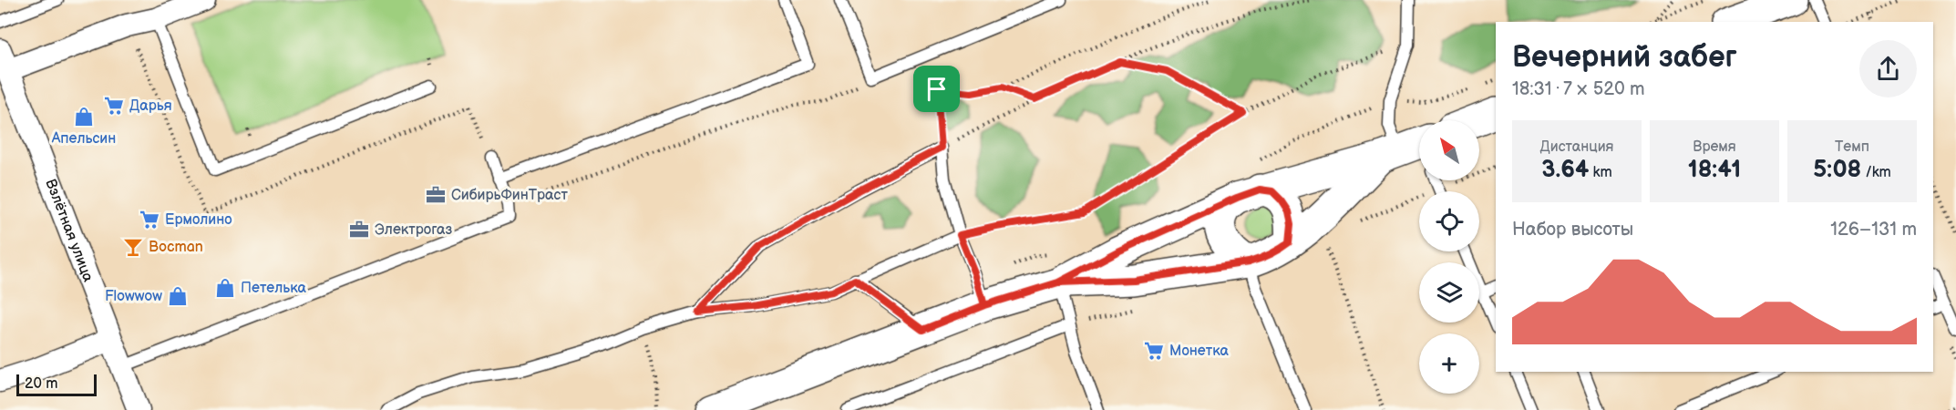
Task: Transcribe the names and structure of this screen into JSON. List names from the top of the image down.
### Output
{
  "streets": {
    "street": ["Взлётная улица"]
  },
  "places": {
    "supermarket": ["Дарья", "Ермолино", "Монетка"],
    "shop": ["Апельсин", "Петелька", "Flowwow"],
    "office": ["СибирьФинТраст", "Электрогаз"],
    "bar": ["Bocman"]
  },
  "scale_bar": "20 m",
  "north": "top left",
  "page": {
    "heading": ["Вечерний забег", "18:31 · 7 × 520 m"],
    "stats": [
      ["Дистанция", "3.64 km"],
      ["Время", "18:41"],
      ["Темп", "5:08 /km"]
    ],
    "map_buttons": "+",
    "chart": ["Набор высоты", "126–131 m"],
    "scale": "20 m"
  }
}
